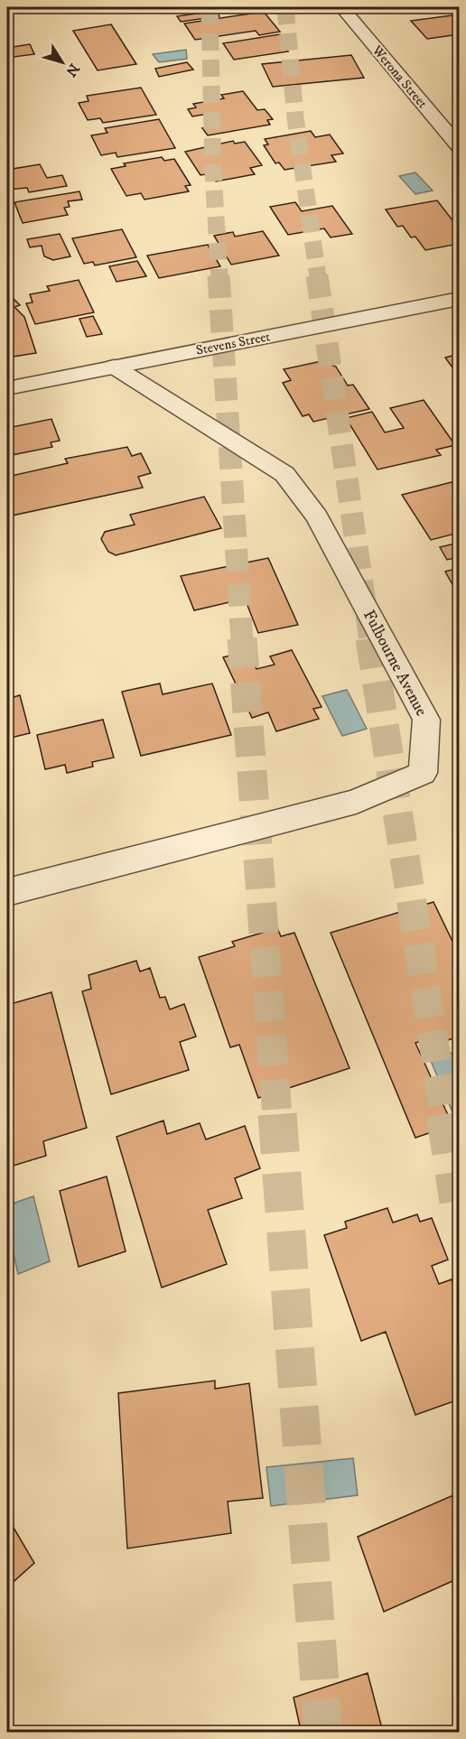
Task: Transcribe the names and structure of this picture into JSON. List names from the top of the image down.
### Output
{
  "streets": {
    "street": ["Werona Street", "Stevens Street", "Fulbourne Avenue"]
  },
  "crossings": [
    ["Stevens Street", "Fulbourne Avenue"]
  ],
  "north": "bottom right"
}
